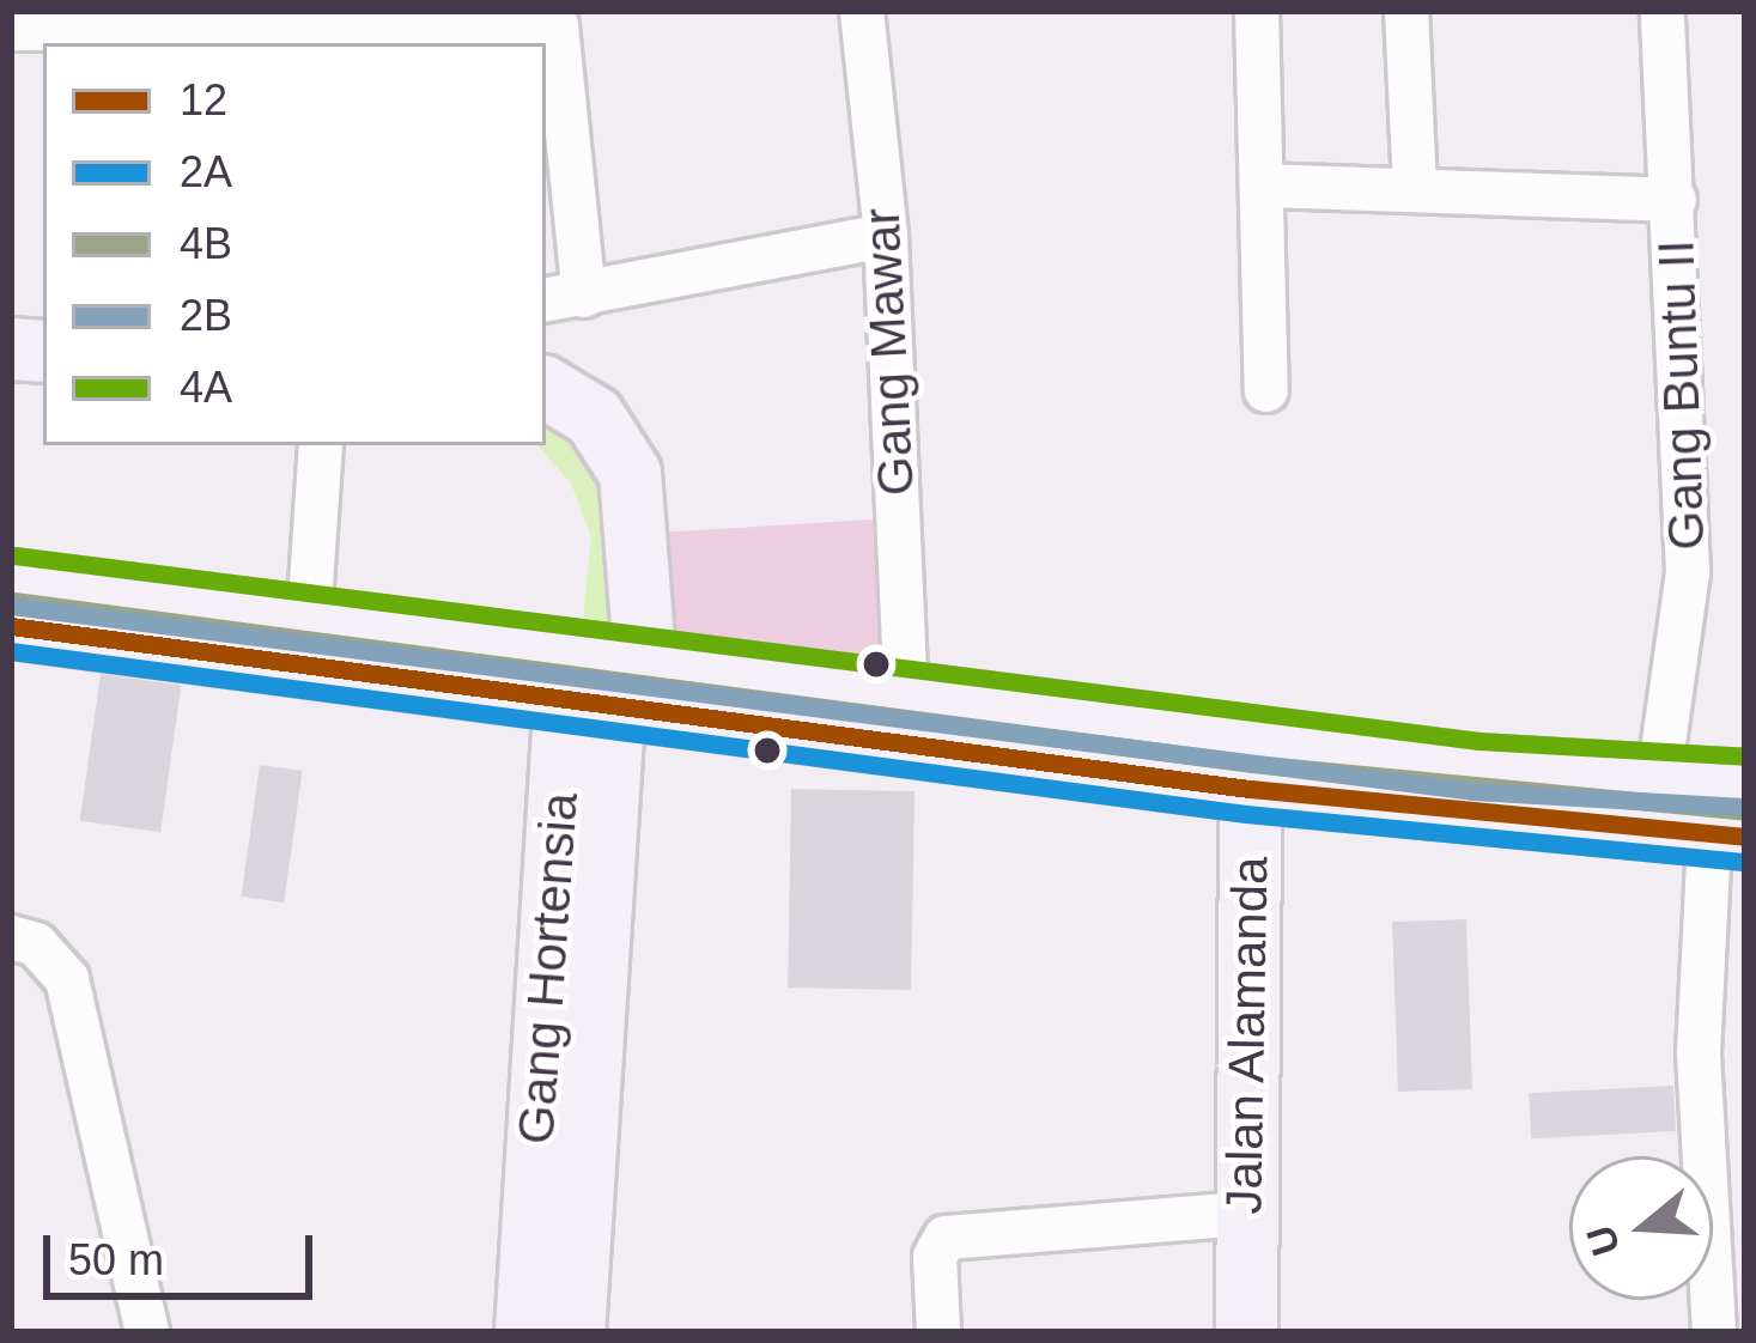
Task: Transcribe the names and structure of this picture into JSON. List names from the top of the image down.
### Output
{
  "streets": {
    "main road": ["Gang Hortensia", "Jalan Alamanda"],
    "street": ["Gang Mawar", "Gang Buntu II"]
  },
  "lines": [
    "transit line 4A",
    "transit line 4B",
    "transit line 2B",
    "transit line 12",
    "transit line 2A"
  ],
  "legend": [
    "12",
    "2A",
    "4B",
    "2B",
    "4A"
  ],
  "scale_bar": "50 m",
  "north": "left"
}
